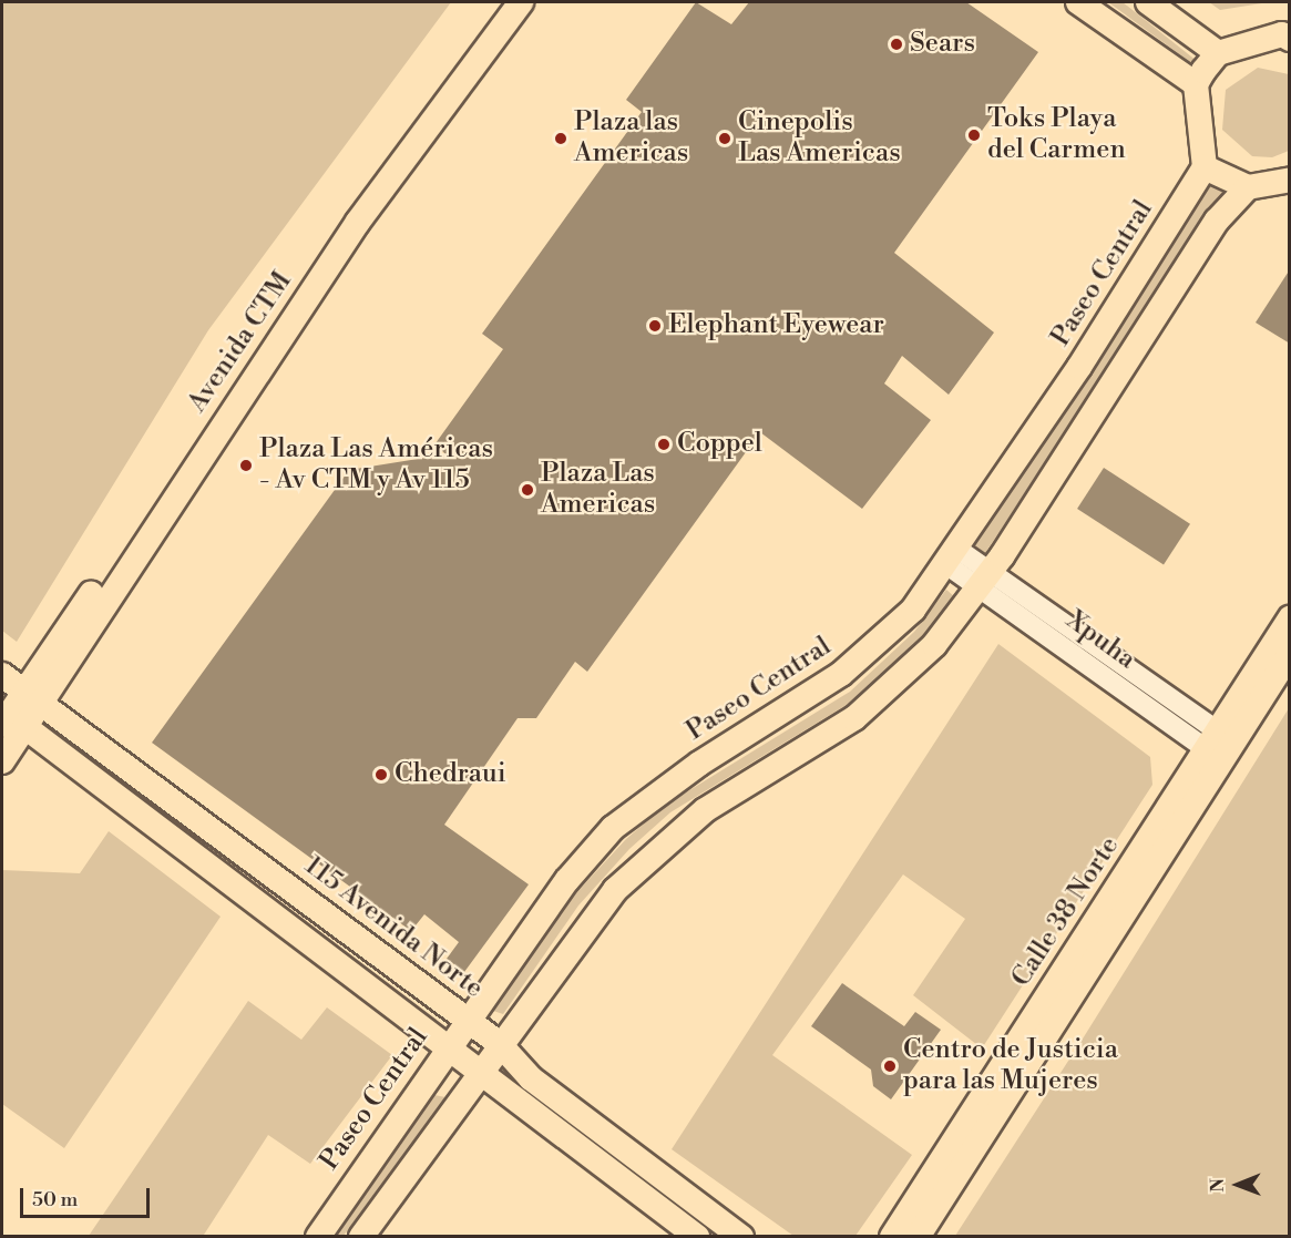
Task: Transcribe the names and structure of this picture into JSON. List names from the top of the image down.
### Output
{
  "streets": {
    "main road": [
      "Paseo Central",
      "Avenida CTM",
      "Calle 38 Norte",
      "115 Avenida Norte"
    ],
    "street": ["Xpuha"]
  },
  "crossings": [
    ["Paseo Central", "Xpuha"],
    ["Paseo Central", "115 Avenida Norte"],
    ["Avenida CTM", "115 Avenida Norte"],
    ["Xpuha", "Calle 38 Norte"]
  ],
  "places": [
    "Sears",
    "Toks Playa del Carmen",
    "Plaza las Americas",
    "Cinepolis Las Americas",
    "Elephant Eyewear",
    "Coppel",
    "Plaza Las Américas - Av CTM y Av 115",
    "Plaza Las Americas",
    "Chedraui",
    "Centro de Justicia para las Mujeres"
  ],
  "scale_bar": "50 m",
  "north": "left"
}
